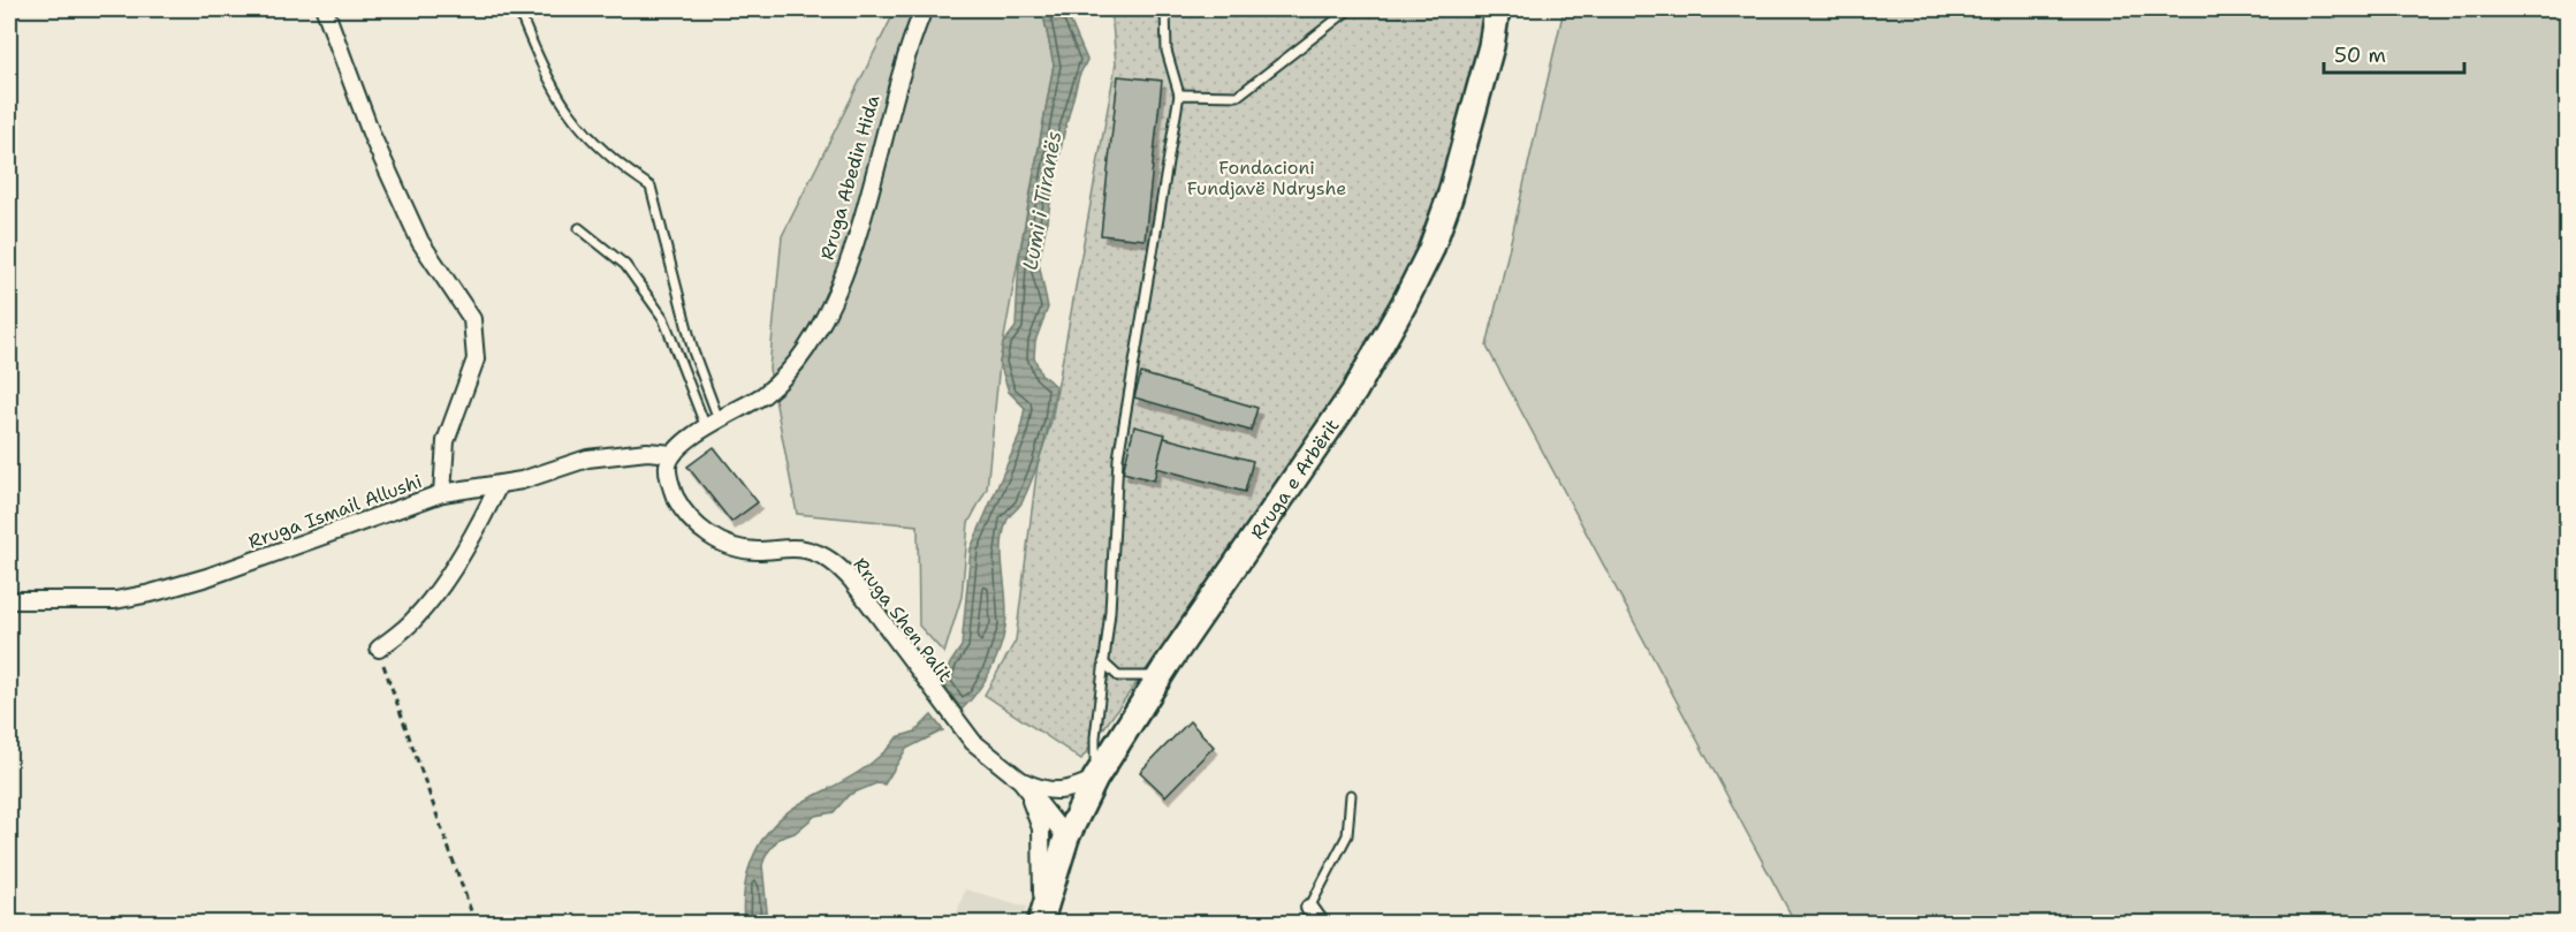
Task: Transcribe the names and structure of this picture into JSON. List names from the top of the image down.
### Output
{
  "streets": {
    "main road": ["Rruga e Arbërit"],
    "street": ["Rruga Abedin Hida", "Rruga Ismail Allushi", "Rruga Shen Palit"]
  },
  "crossings": [
    ["Rruga Abedin Hida", "Rruga Ismail Allushi"],
    ["Rruga Abedin Hida", "Rruga Shen Palit"],
    ["Rruga e Arbërit", "Rruga Shen Palit"],
    ["Rruga Ismail Allushi", "Rruga Shen Palit"]
  ],
  "water": ["Lumi i Tiranës"],
  "parks": ["Fondacioni Fundjavë Ndryshe"],
  "scale_bar": "50 m"
}
